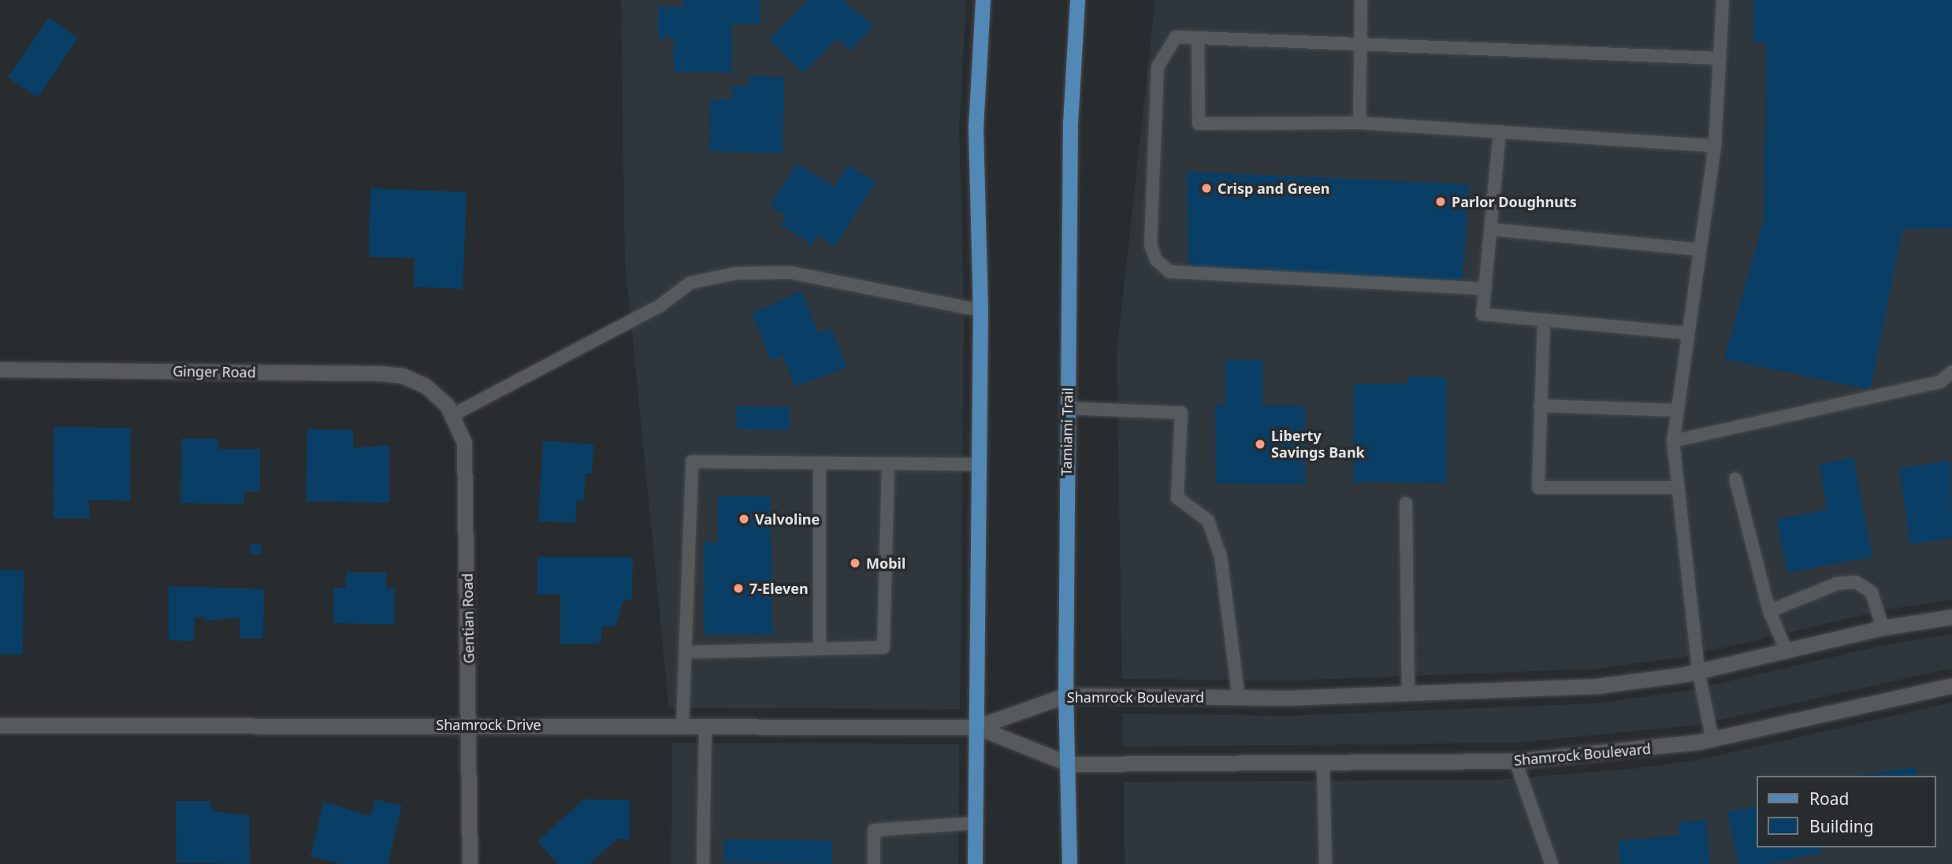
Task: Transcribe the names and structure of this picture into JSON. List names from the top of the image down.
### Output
{
  "streets": {
    "main road": ["Tamiami Trail"],
    "street": [
      "Ginger Road",
      "Gentian Road",
      "Shamrock Boulevard",
      "Shamrock Drive"
    ]
  },
  "crossings": [
    ["Ginger Road", "Gentian Road"],
    ["Tamiami Trail", "Shamrock Boulevard"],
    ["Gentian Road", "Shamrock Drive"],
    ["Shamrock Boulevard", "Shamrock Drive"]
  ],
  "places": [
    "Crisp and Green",
    "Parlor Doughnuts",
    "Liberty Savings Bank",
    "Valvoline",
    "Mobil",
    "7-Eleven"
  ],
  "legend": ["Road", "Building"]
}
